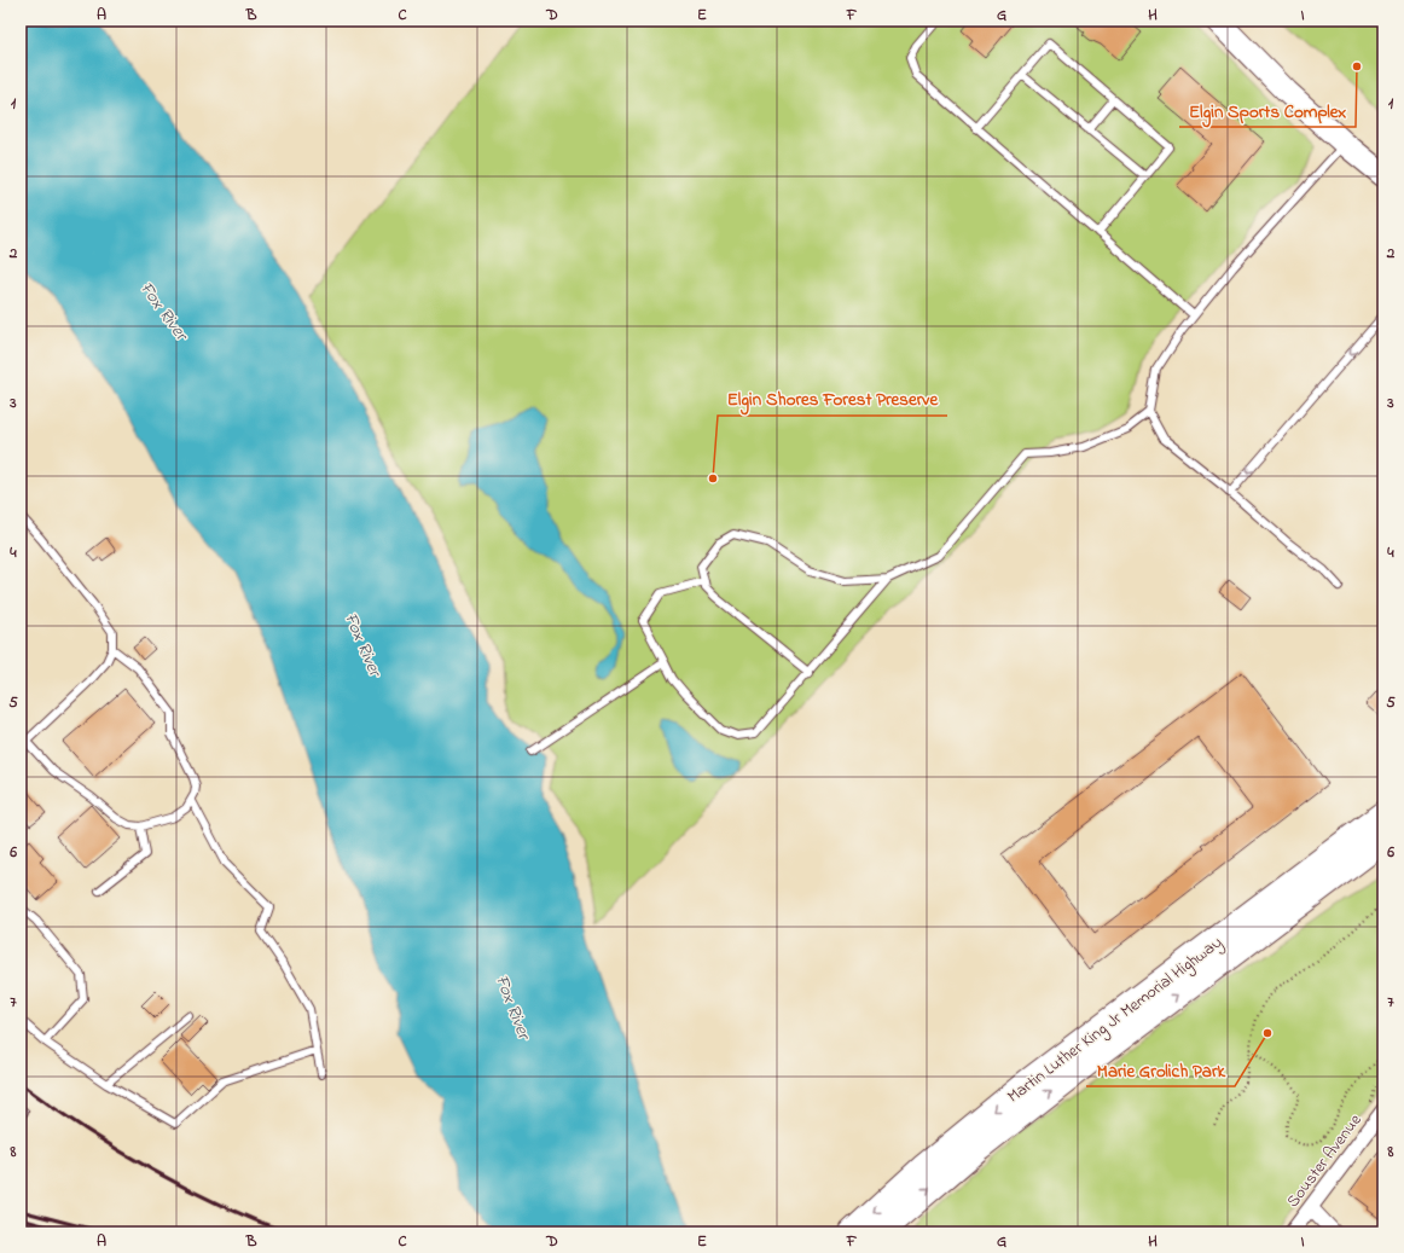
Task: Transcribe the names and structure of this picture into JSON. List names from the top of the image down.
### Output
{
  "streets": {
    "highway": ["Martin Luther King Jr Memorial Highway"],
    "street": ["Souster Avenue"]
  },
  "water": ["Fox River"],
  "places": ["Elgin Sports Complex", "Elgin Shores Forest Preserve", "Marie Grolich Park"],
  "grid": {
    "columns": [
      "A",
      "B",
      "C",
      "D",
      "E",
      "F",
      "G",
      "H",
      "I"
    ],
    "rows": [
      "1",
      "2",
      "3",
      "4",
      "5",
      "6",
      "7",
      "8"
    ]
  }
}
